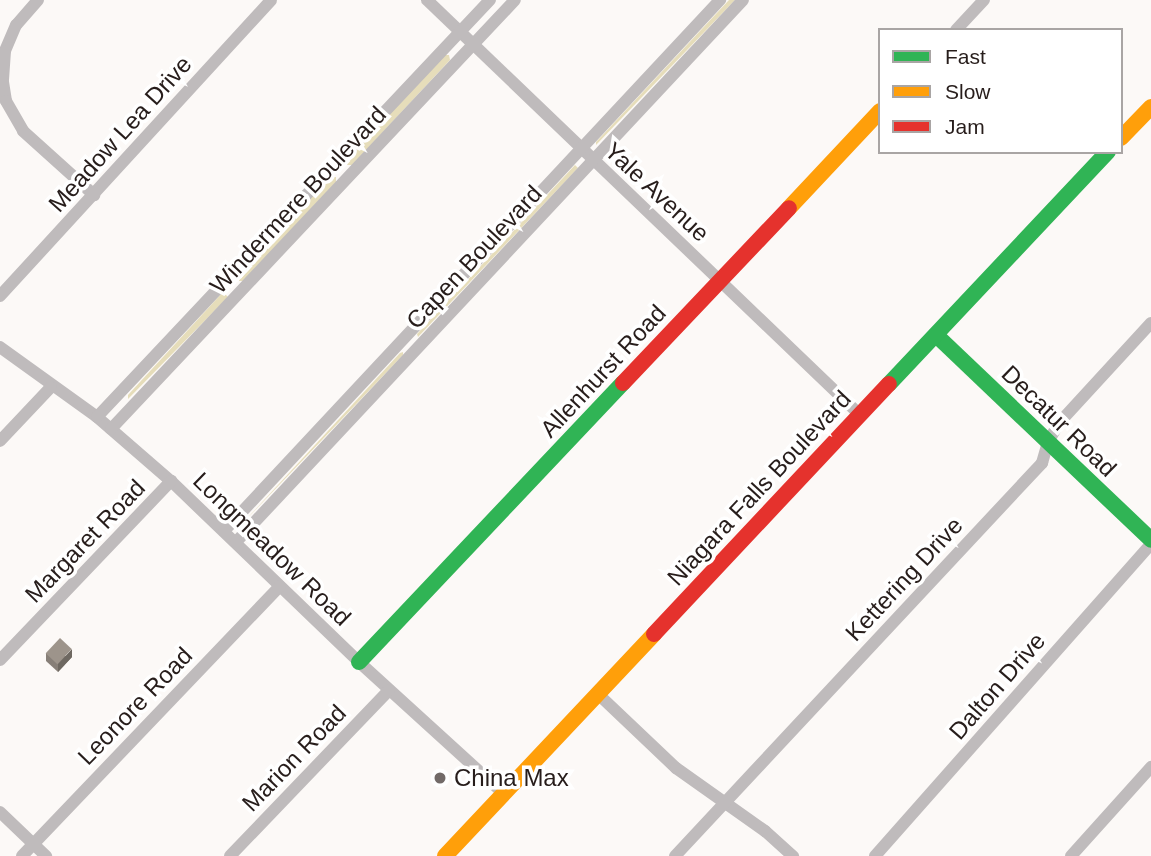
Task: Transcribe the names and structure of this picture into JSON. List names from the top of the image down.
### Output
{
  "streets": {
    "street": [
      "Meadow Lea Drive",
      "Yale Avenue",
      "Windermere Boulevard",
      "Capen Boulevard",
      "Allenhurst Road",
      "Decatur Road",
      "Niagara Falls Boulevard",
      "Margaret Road",
      "Longmeadow Road",
      "Kettering Drive",
      "Dalton Drive",
      "Leonore Road",
      "Marion Road"
    ]
  },
  "crossings": [
    ["Yale Avenue", "Windermere Boulevard"],
    ["Yale Avenue", "Capen Boulevard"],
    ["Yale Avenue", "Allenhurst Road"],
    ["Yale Avenue", "Niagara Falls Boulevard"],
    ["Windermere Boulevard", "Longmeadow Road"],
    ["Capen Boulevard", "Longmeadow Road"],
    ["Allenhurst Road", "Longmeadow Road"],
    ["Decatur Road", "Niagara Falls Boulevard"],
    ["Decatur Road", "Kettering Drive"],
    ["Decatur Road", "Dalton Drive"],
    ["Niagara Falls Boulevard", "Longmeadow Road"],
    ["Margaret Road", "Longmeadow Road"],
    ["Longmeadow Road", "Leonore Road"],
    ["Longmeadow Road", "Marion Road"]
  ],
  "places": ["China Max"],
  "legend": ["Fast", "Slow", "Jam"]
}
